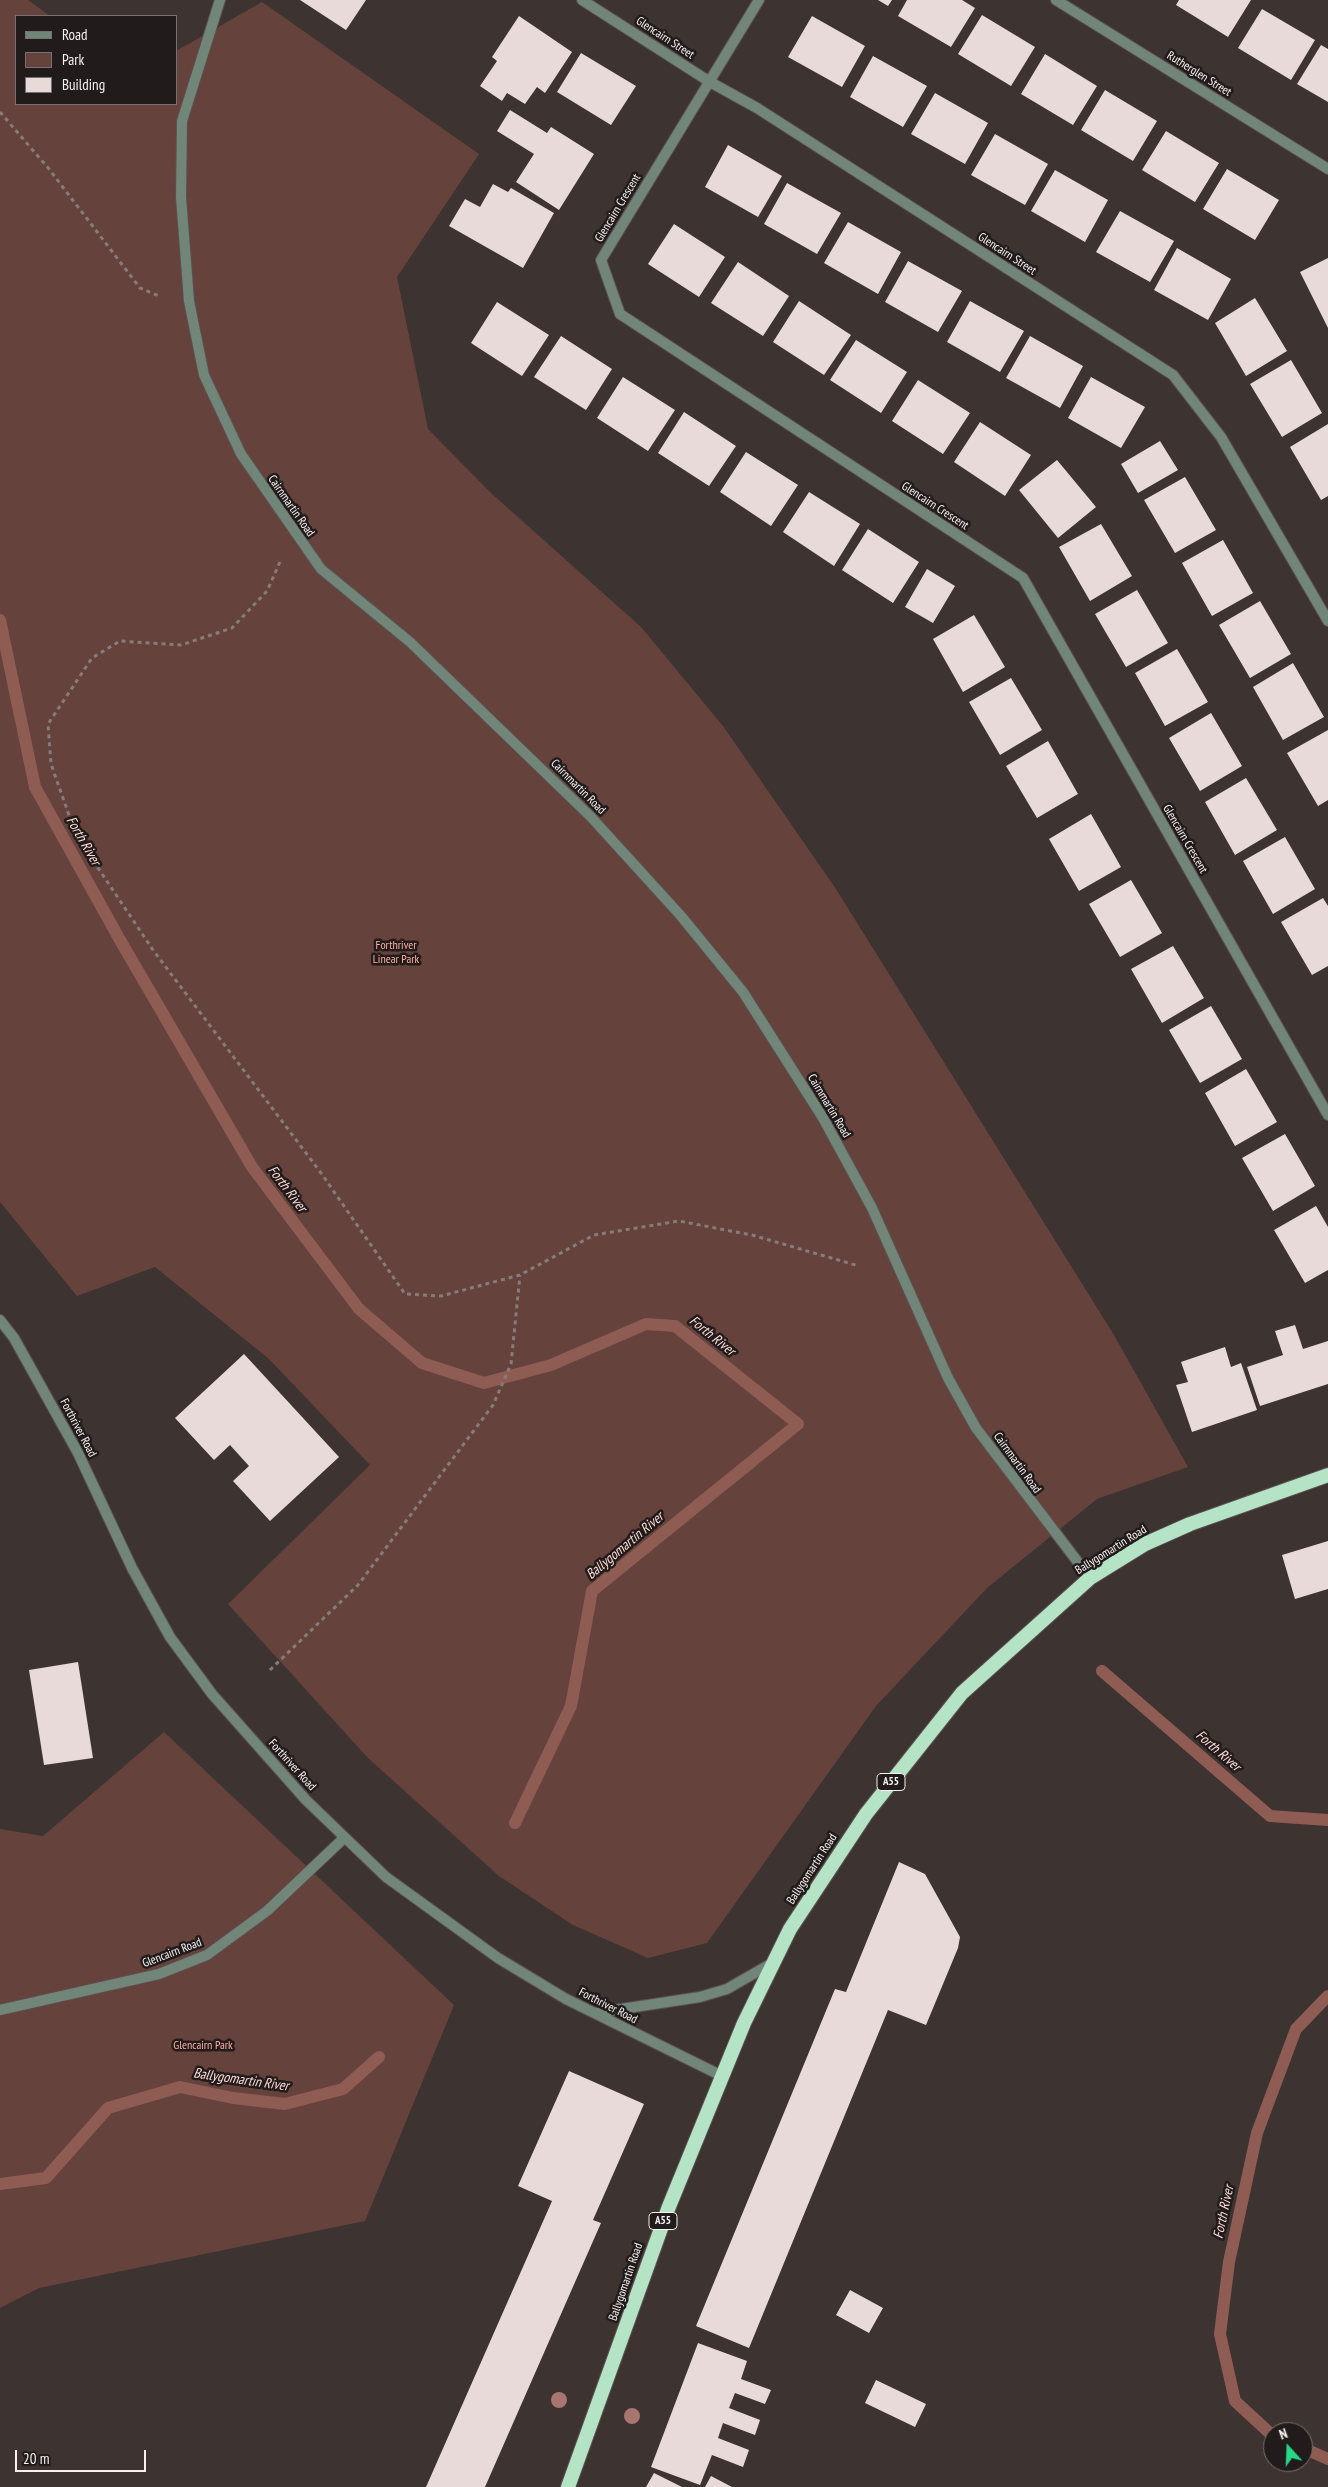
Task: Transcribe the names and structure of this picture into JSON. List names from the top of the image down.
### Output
{
  "streets": {
    "highway": ["Ballygomartin Road", "A55"],
    "street": [
      "Glencairn Street",
      "Rutherglen Street",
      "Glencairn Crescent",
      "Cairnmartin Road",
      "Forthriver Road",
      "Glencairn Road"
    ]
  },
  "crossings": [
    ["Glencairn Street", "Glencairn Crescent"],
    ["Cairnmartin Road", "Ballygomartin Road"],
    ["Forthriver Road", "Ballygomartin Road"],
    ["Forthriver Road", "Glencairn Road"]
  ],
  "water": ["Forth River", "Ballygomartin River"],
  "parks": ["Forthriver Linear Park", "Glencairn Park"],
  "legend": ["Road", "Park", "Building"],
  "scale_bar": "20 m",
  "north": "top"
}
